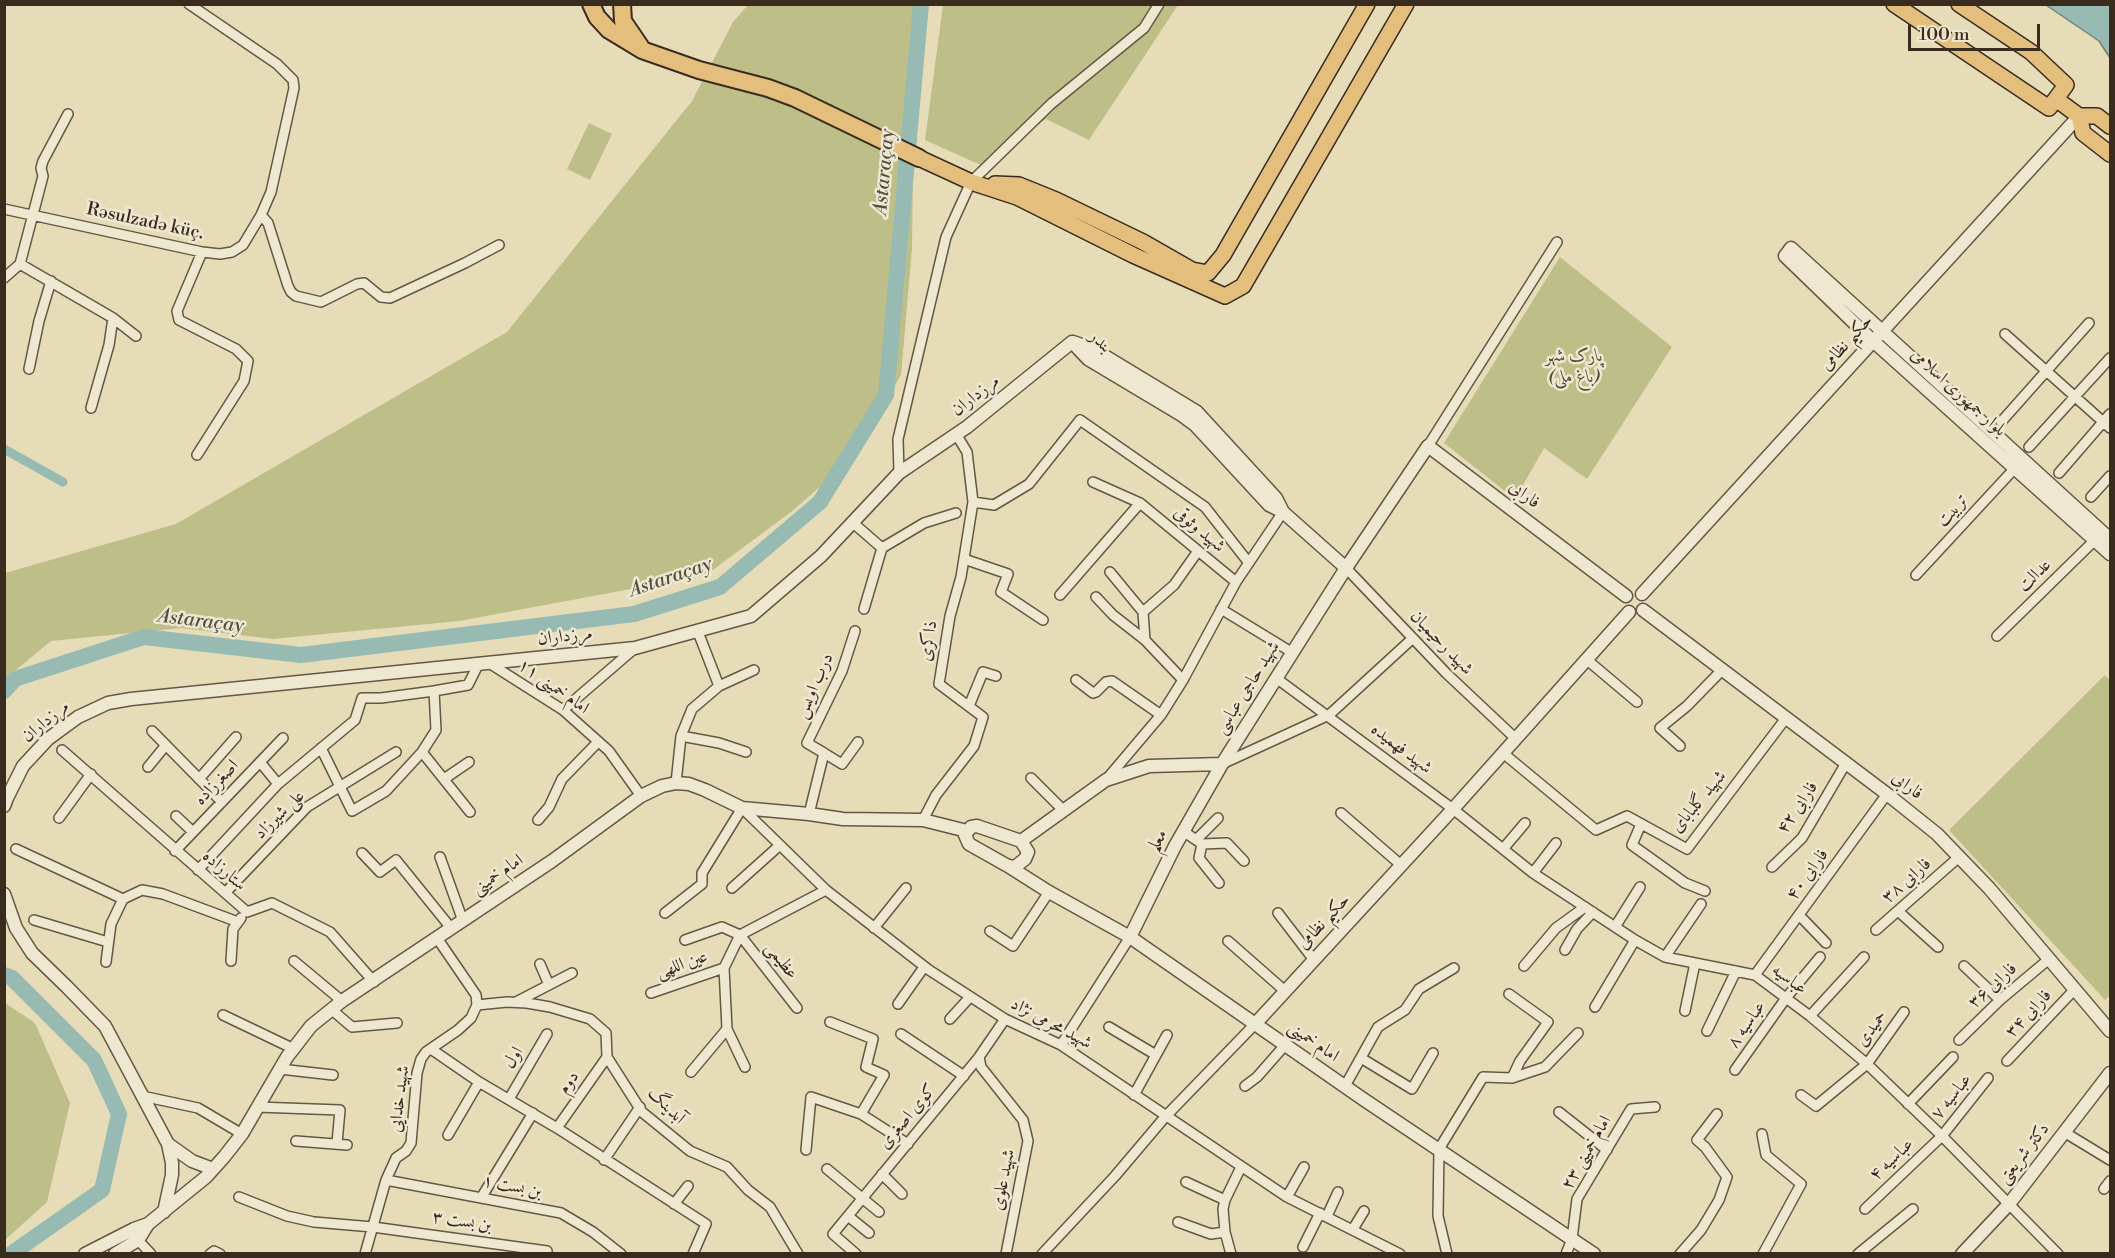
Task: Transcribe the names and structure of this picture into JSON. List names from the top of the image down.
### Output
{
  "streets": {
    "street": [
      "Rəsulzadə küç.",
      "بندر",
      "حکیم نظامی",
      "بلوار جمهوری اسلامی",
      "مرزداران",
      "فارابی",
      "تربیت",
      "شهید وثوقی",
      "عدالت",
      "ذاکری",
      "شهید رحیمیان",
      "درب اویس",
      "امام خمینی ۱۱",
      "شهید حاجی عباسی",
      "شهید فهمیده",
      "اصغرزاده",
      "شهید گلبابای",
      "فارابی ۴۲",
      "علی شیرزاد",
      "معلم",
      "ستارزاده",
      "امام خمینی",
      "فارابی ۴۰",
      "فارابی ۳۸",
      "عظیمی",
      "عین اللهی",
      "عباسیه",
      "فارابی ۳۶",
      "فارابی ۳۴",
      "شهید محرمی نژاد",
      "عباسیه ۸",
      "حمیدی",
      "اول",
      "دوم",
      "عباسیه ۷",
      "شهید خدایی",
      "آبدینگ",
      "کوی اصغری",
      "امام خمینی ۲۳",
      "دکتر شریعتی",
      "عباسیه ۴",
      "شهید علوی",
      "بن بست ۱",
      "بن بست ۳"
    ]
  },
  "crossings": [
    ["بندر", "مرزداران"],
    ["بندر", "شهید رحیمیان"],
    ["بندر", "شهید حاجی عباسی"],
    ["حکیم نظامی", "بلوار جمهوری اسلامی"],
    ["حکیم نظامی", "فارابی"],
    ["حکیم نظامی", "شهید رحیمیان"],
    ["حکیم نظامی", "شهید فهمیده"],
    ["حکیم نظامی", "شهید گلبابای"],
    ["حکیم نظامی", "امام خمینی"],
    ["حکیم نظامی", "عباسیه"],
    ["حکیم نظامی", "شهید محرمی نژاد"],
    ["بلوار جمهوری اسلامی", "تربیت"],
    ["بلوار جمهوری اسلامی", "عدالت"],
    ["مرزداران", "ذاکری"],
    ["مرزداران", "امام خمینی ۱۱"],
    ["فارابی", "شهید حاجی عباسی"],
    ["فارابی", "شهید گلبابای"],
    ["فارابی", "فارابی ۴۲"],
    ["فارابی", "فارابی ۴۰"],
    ["فارابی", "فارابی ۳۸"],
    ["فارابی", "فارابی ۳۶"],
    ["فارابی", "فارابی ۳۴"],
    ["شهید رحیمیان", "شهید حاجی عباسی"],
    ["امام خمینی ۱۱", "امام خمینی"],
    ["شهید حاجی عباسی", "شهید فهمیده"],
    ["شهید حاجی عباسی", "معلم"],
    ["شهید فهمیده", "عباسیه"],
    ["اصغرزاده", "ستارزاده"],
    ["علی شیرزاد", "ستارزاده"],
    ["معلم", "امام خمینی"],
    ["ستارزاده", "امام خمینی"],
    ["امام خمینی", "امام خمینی ۲۳"],
    ["فارابی ۴۰", "عباسیه"],
    ["عباسیه", "عباسیه ۸"],
    ["عباسیه", "حمیدی"],
    ["عباسیه", "عباسیه ۷"],
    ["عباسیه", "دکتر شریعتی"],
    ["عباسیه", "عباسیه ۴"],
    ["شهید محرمی نژاد", "کوی اصغری"],
    ["دوم", "آبدینگ"],
    ["عباسیه ۷", "عباسیه ۴"],
    ["شهید خدایی", "آبدینگ"],
    ["شهید خدایی", "بن بست ۱"],
    ["شهید خدایی", "بن بست ۳"],
    ["کوی اصغری", "شهید علوی"]
  ],
  "water": ["Astaraçay"],
  "parks": ["پارک شهر (باغ ملی)"],
  "scale_bar": "100 m"
}
